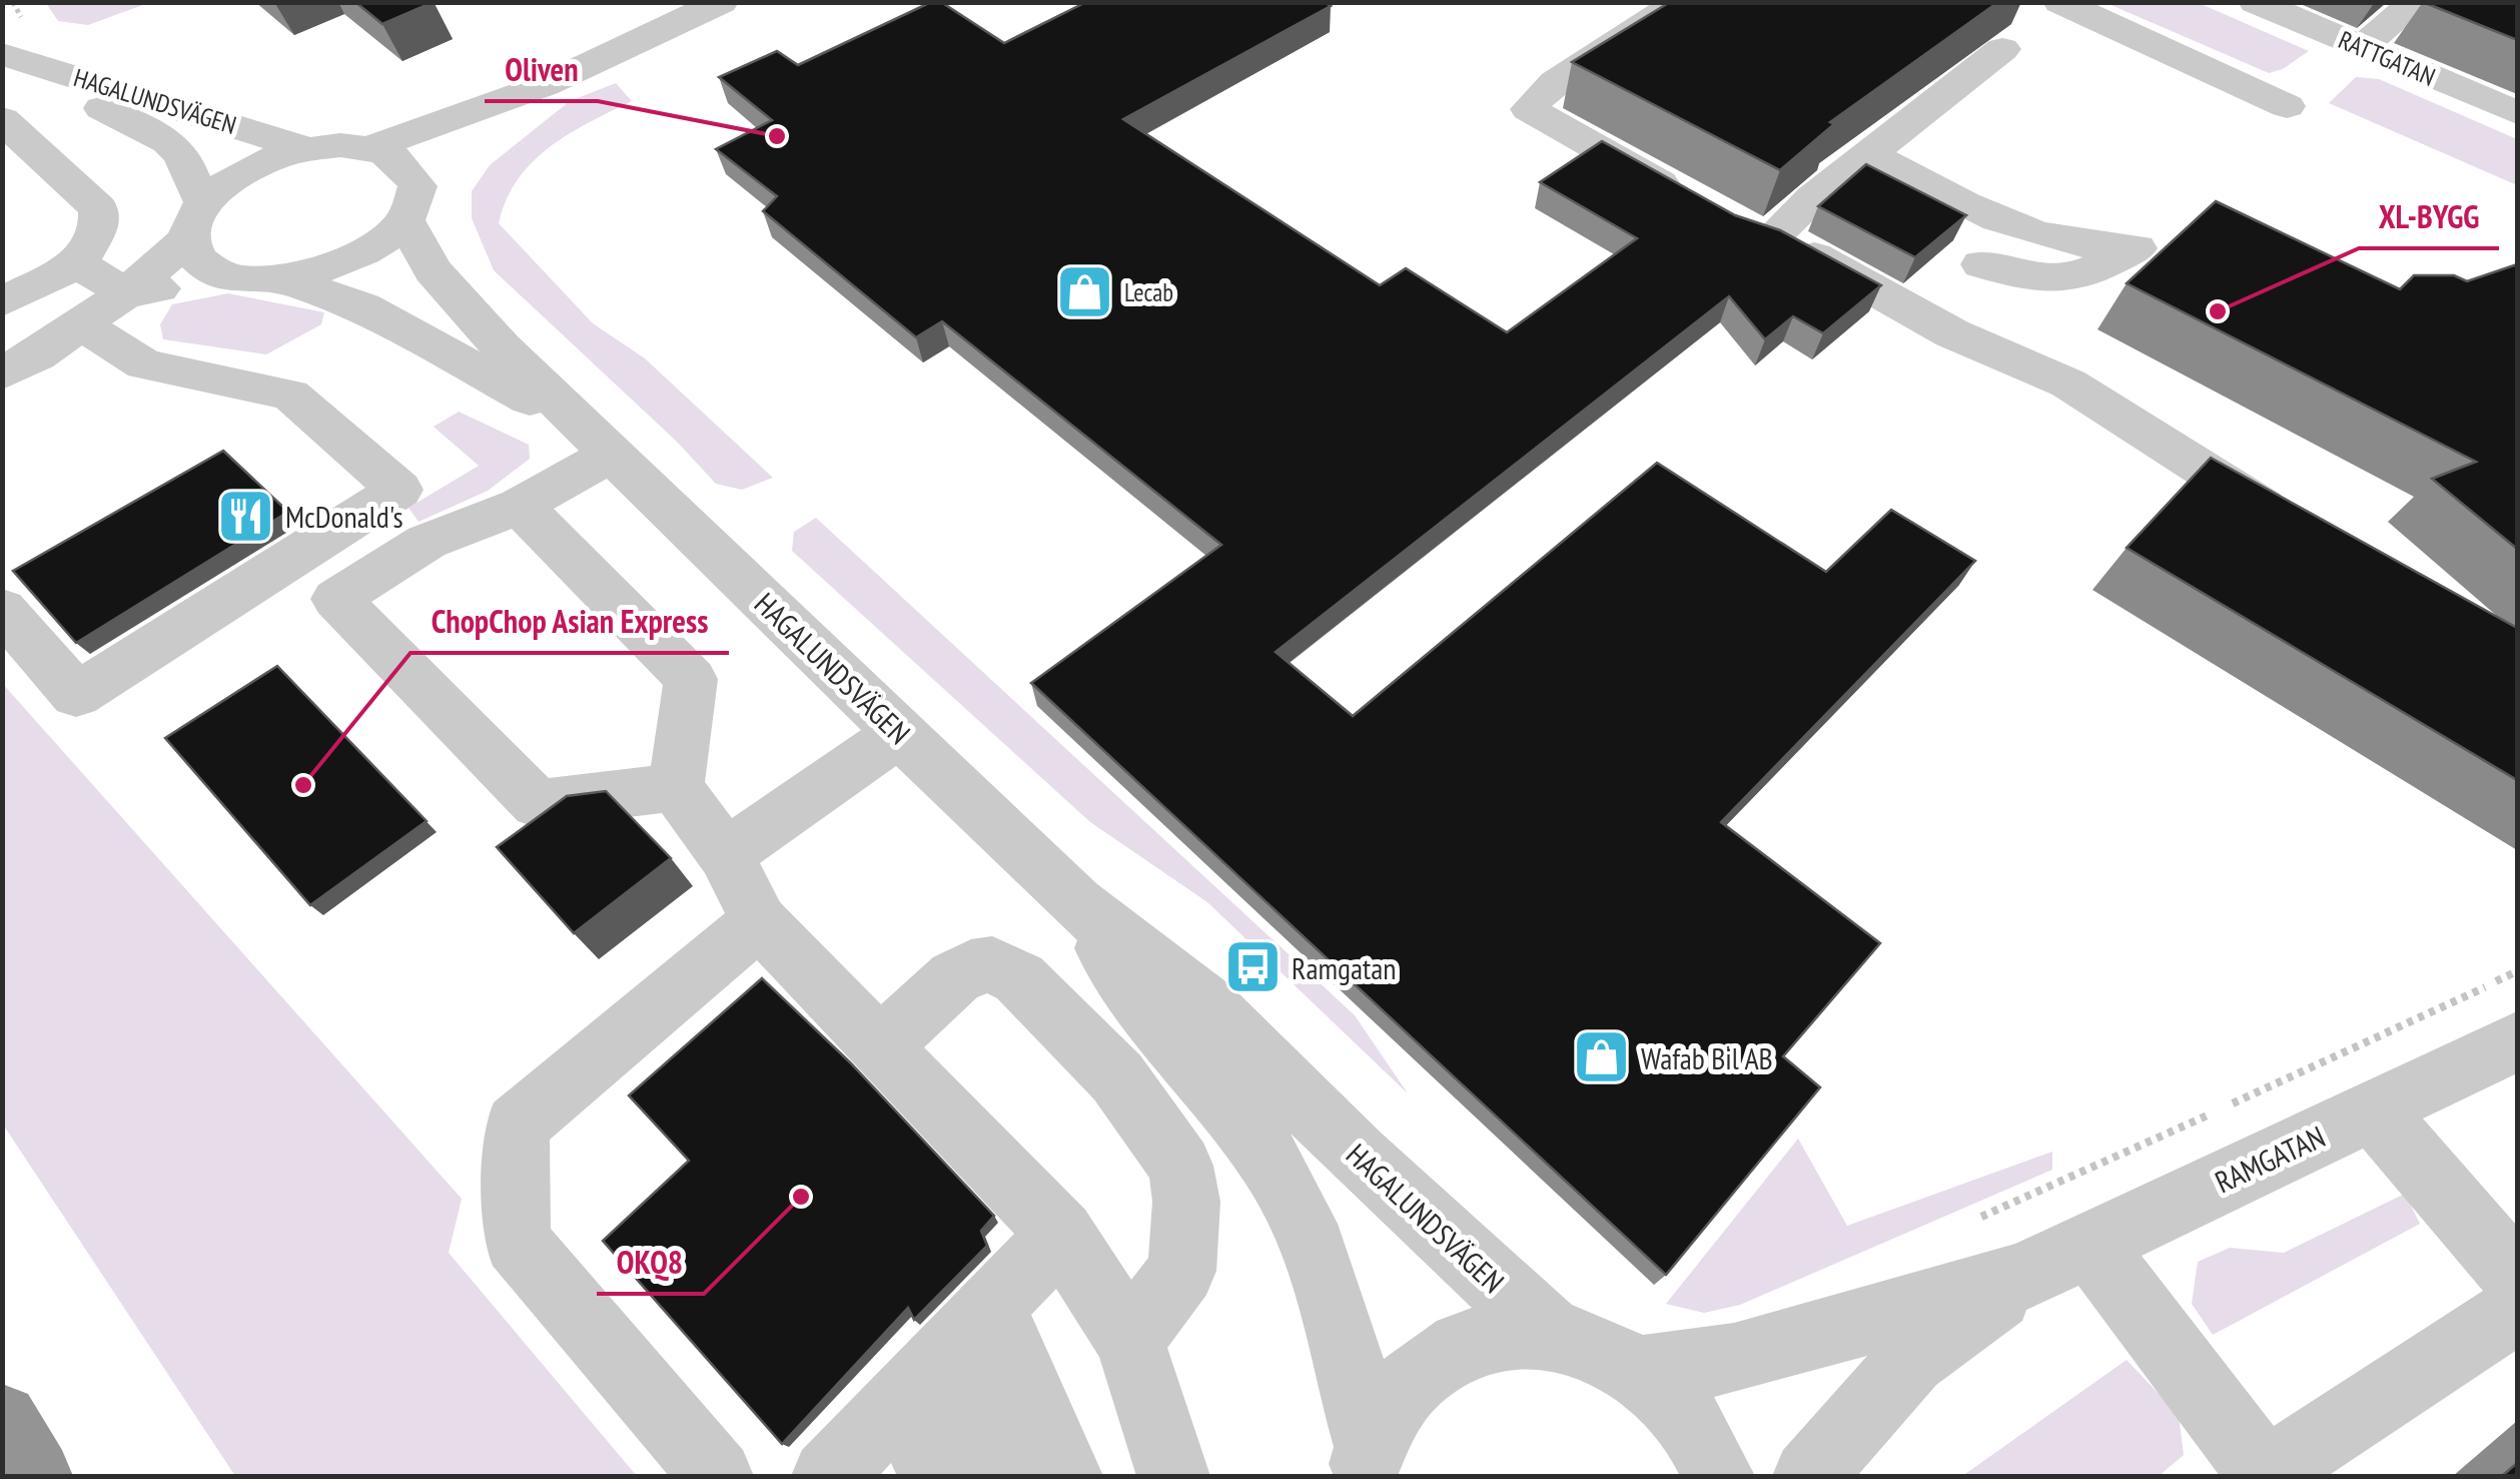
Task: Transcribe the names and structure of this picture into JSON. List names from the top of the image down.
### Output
{
  "streets": {
    "street": ["RATTGATAN", "HAGALUNDSVÄGEN", "RAMGATAN"]
  },
  "places": {
    "other": [
      "Oliven",
      "XL-BYGG",
      "ChopChop Asian Express",
      "OKQ8"
    ],
    "shop": ["Lecab", "Wafab Bil AB"],
    "restaurant": ["McDonald's"],
    "bus stop": ["Ramgatan"]
  }
}
